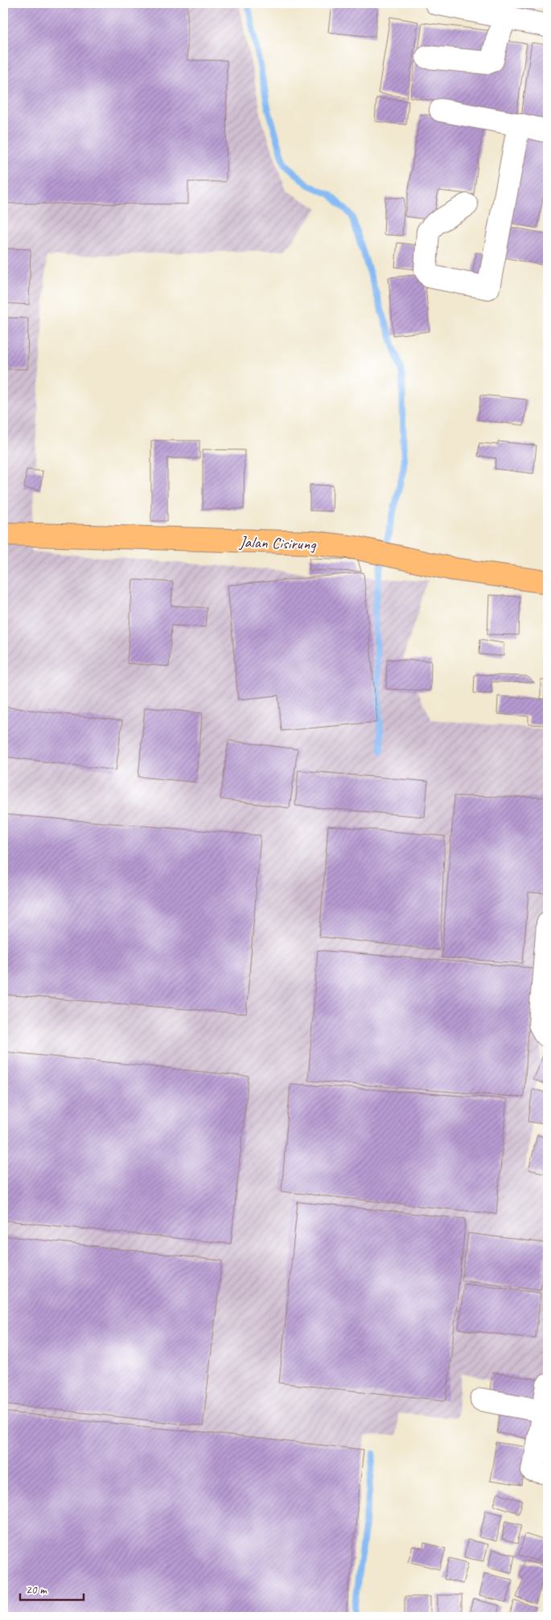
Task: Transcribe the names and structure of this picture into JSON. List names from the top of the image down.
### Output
{
  "streets": {
    "main road": ["Jalan Cisirung"]
  },
  "scale_bar": "20 m"
}
